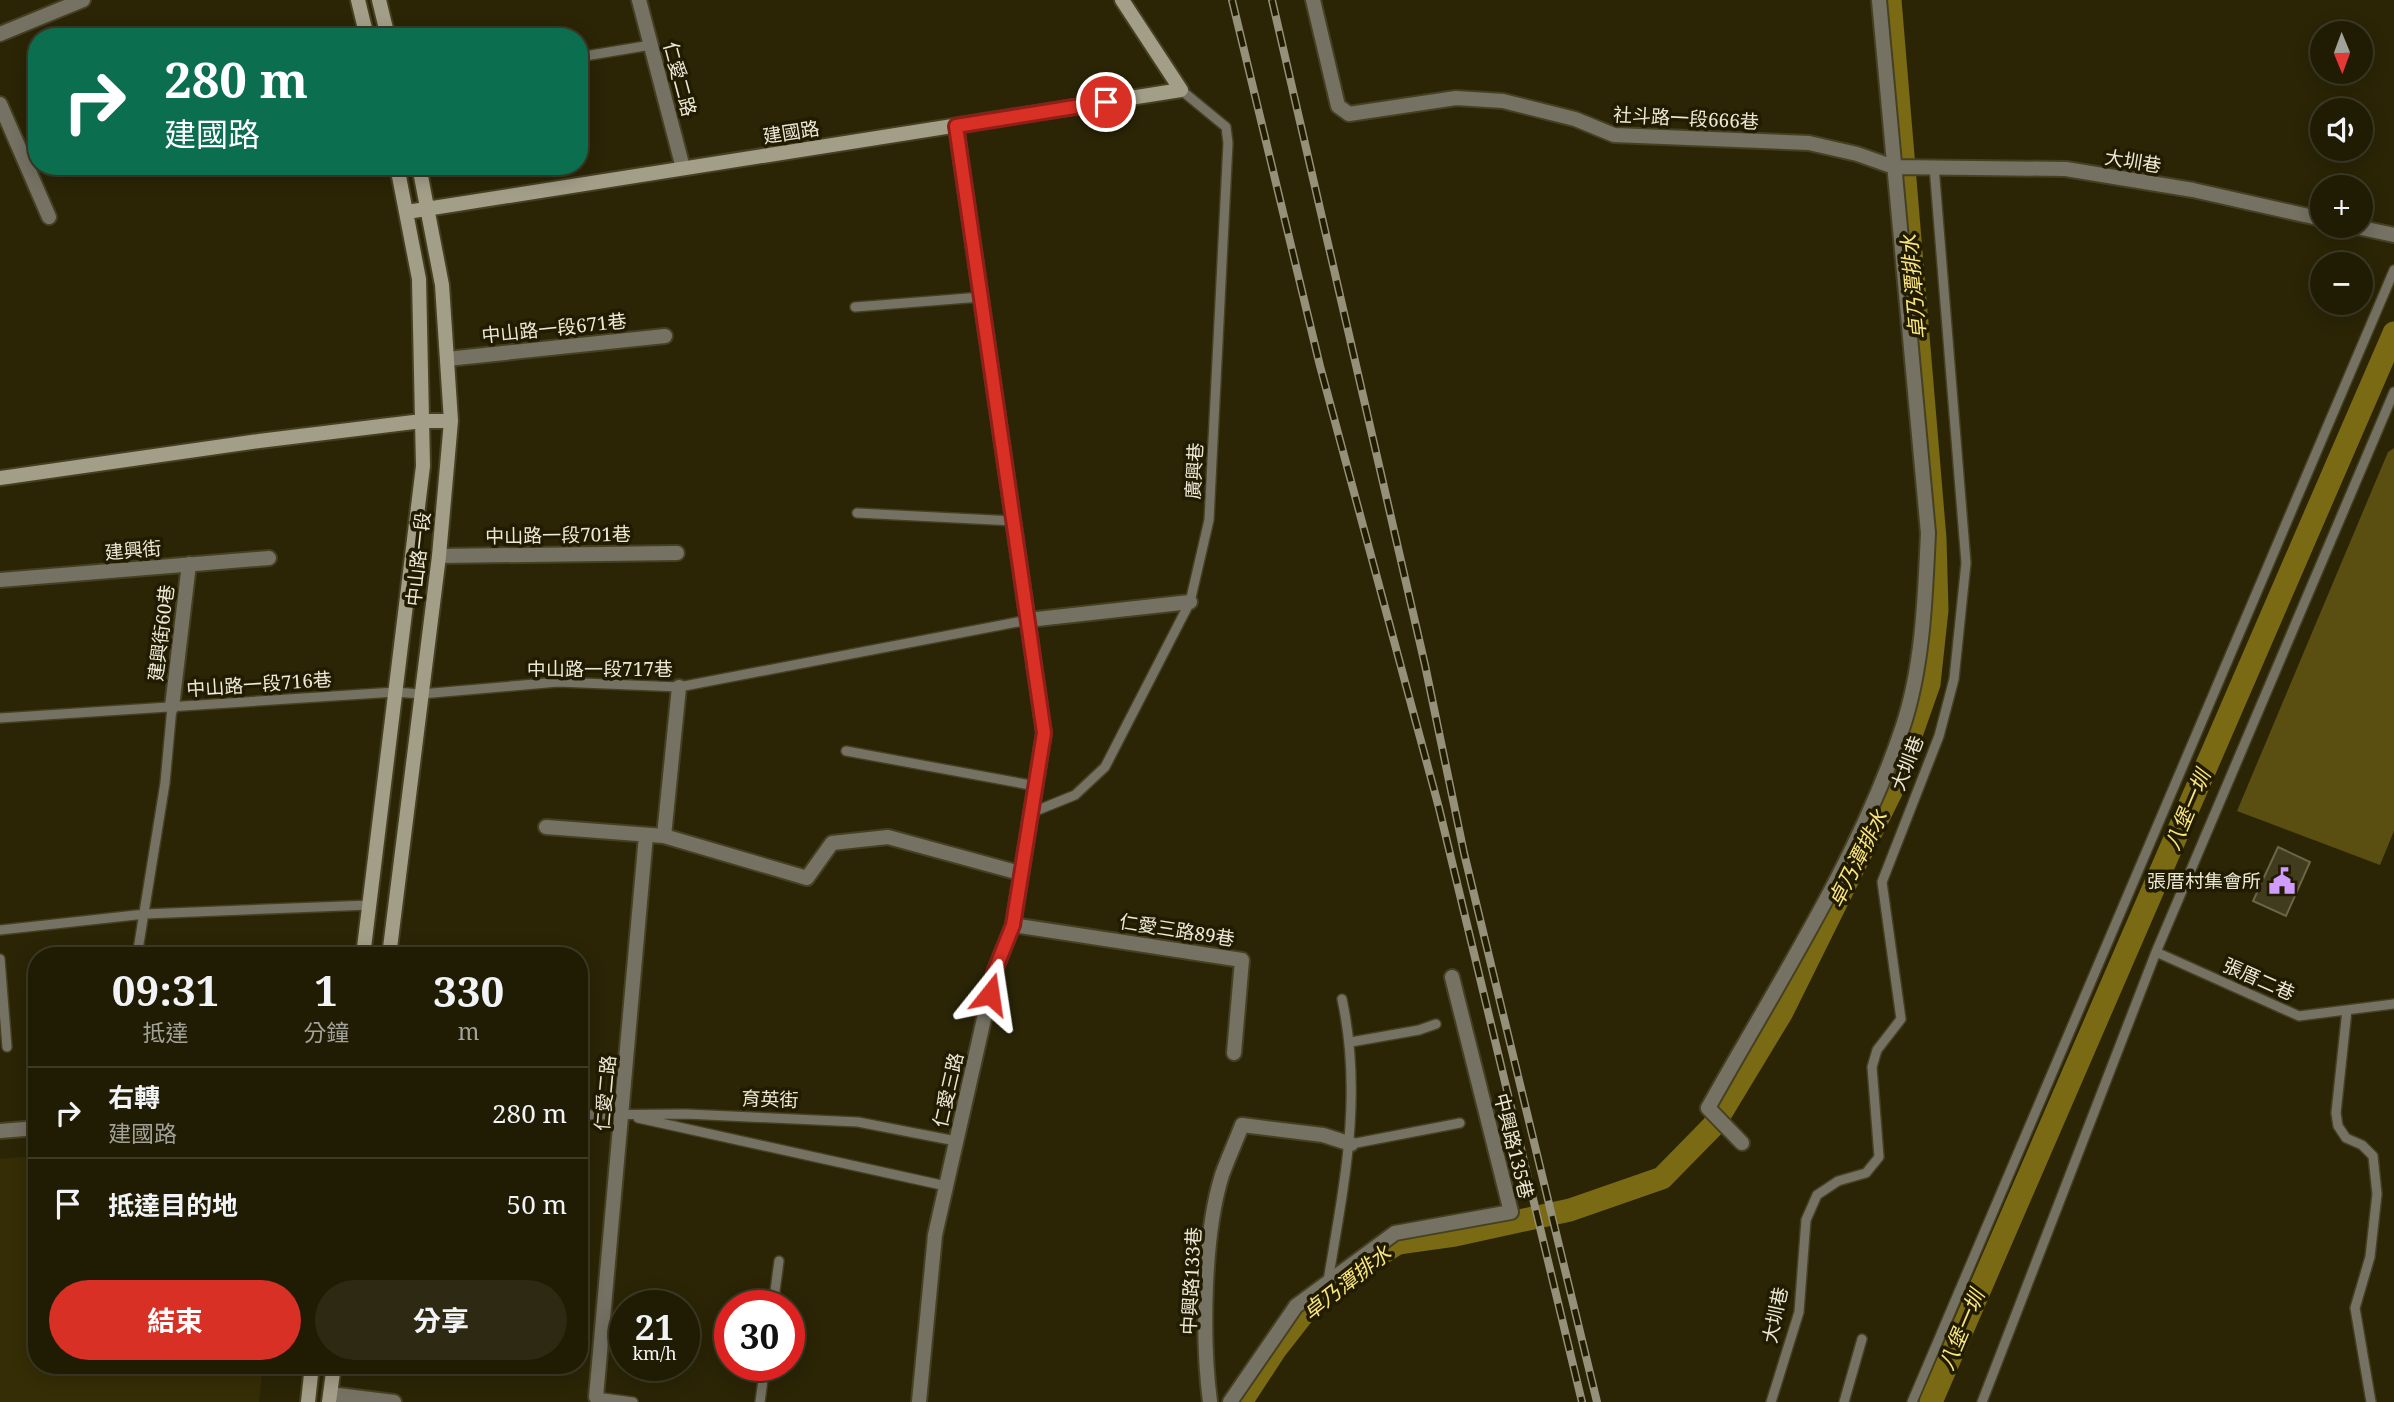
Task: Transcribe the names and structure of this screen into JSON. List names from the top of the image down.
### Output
{
  "streets": {
    "main road": ["建國路", "中山路一段"],
    "street": [
      "仁愛二路",
      "社斗路一段666巷",
      "大圳巷",
      "中山路一段671巷",
      "中山路一段701巷",
      "建興街",
      "建興街60巷",
      "仁愛三路89巷",
      "仁愛三路",
      "中興路135巷",
      "中興路133巷"
    ],
    "lane": [
      "廣興巷",
      "中山路一段717巷",
      "中山路一段716巷",
      "張厝二巷",
      "育英街"
    ]
  },
  "crossings": [
    ["仁愛二路", "建國路"],
    ["仁愛二路", "育英街"],
    ["社斗路一段666巷", "大圳巷"],
    ["建國路", "廣興巷"],
    ["建國路", "中山路一段"],
    ["建國路", "仁愛三路"],
    ["中山路一段671巷", "中山路一段"],
    ["廣興巷", "仁愛三路"],
    ["中山路一段701巷", "中山路一段"],
    ["建興街", "建興街60巷"],
    ["中山路一段", "中山路一段717巷"],
    ["中山路一段", "中山路一段716巷"],
    ["建興街60巷", "中山路一段716巷"],
    ["中山路一段717巷", "中山路一段716巷"],
    ["中山路一段717巷", "仁愛三路"],
    ["仁愛三路89巷", "仁愛三路"],
    ["仁愛三路", "育英街"]
  ],
  "water": ["卓乃潭排水", "八堡一圳"],
  "places": {
    "public building": ["張厝村集會所"]
  },
  "north": "bottom",
  "page": {
    "map_buttons": ["+", "−"],
    "turn": ["280 m", "建國路"],
    "eta": [
      "09:31",
      "抵達",
      "1",
      "分鐘",
      "330",
      "m"
    ],
    "list": [
      {
        "name": "右轉",
        "note": "建國路",
        "value": "280 m"
      },
      {
        "name": "抵達目的地",
        "value": "50 m"
      }
    ],
    "buttons": ["結束", "分享"],
    "speed": "21 km/h",
    "limit": "30"
  }
}
